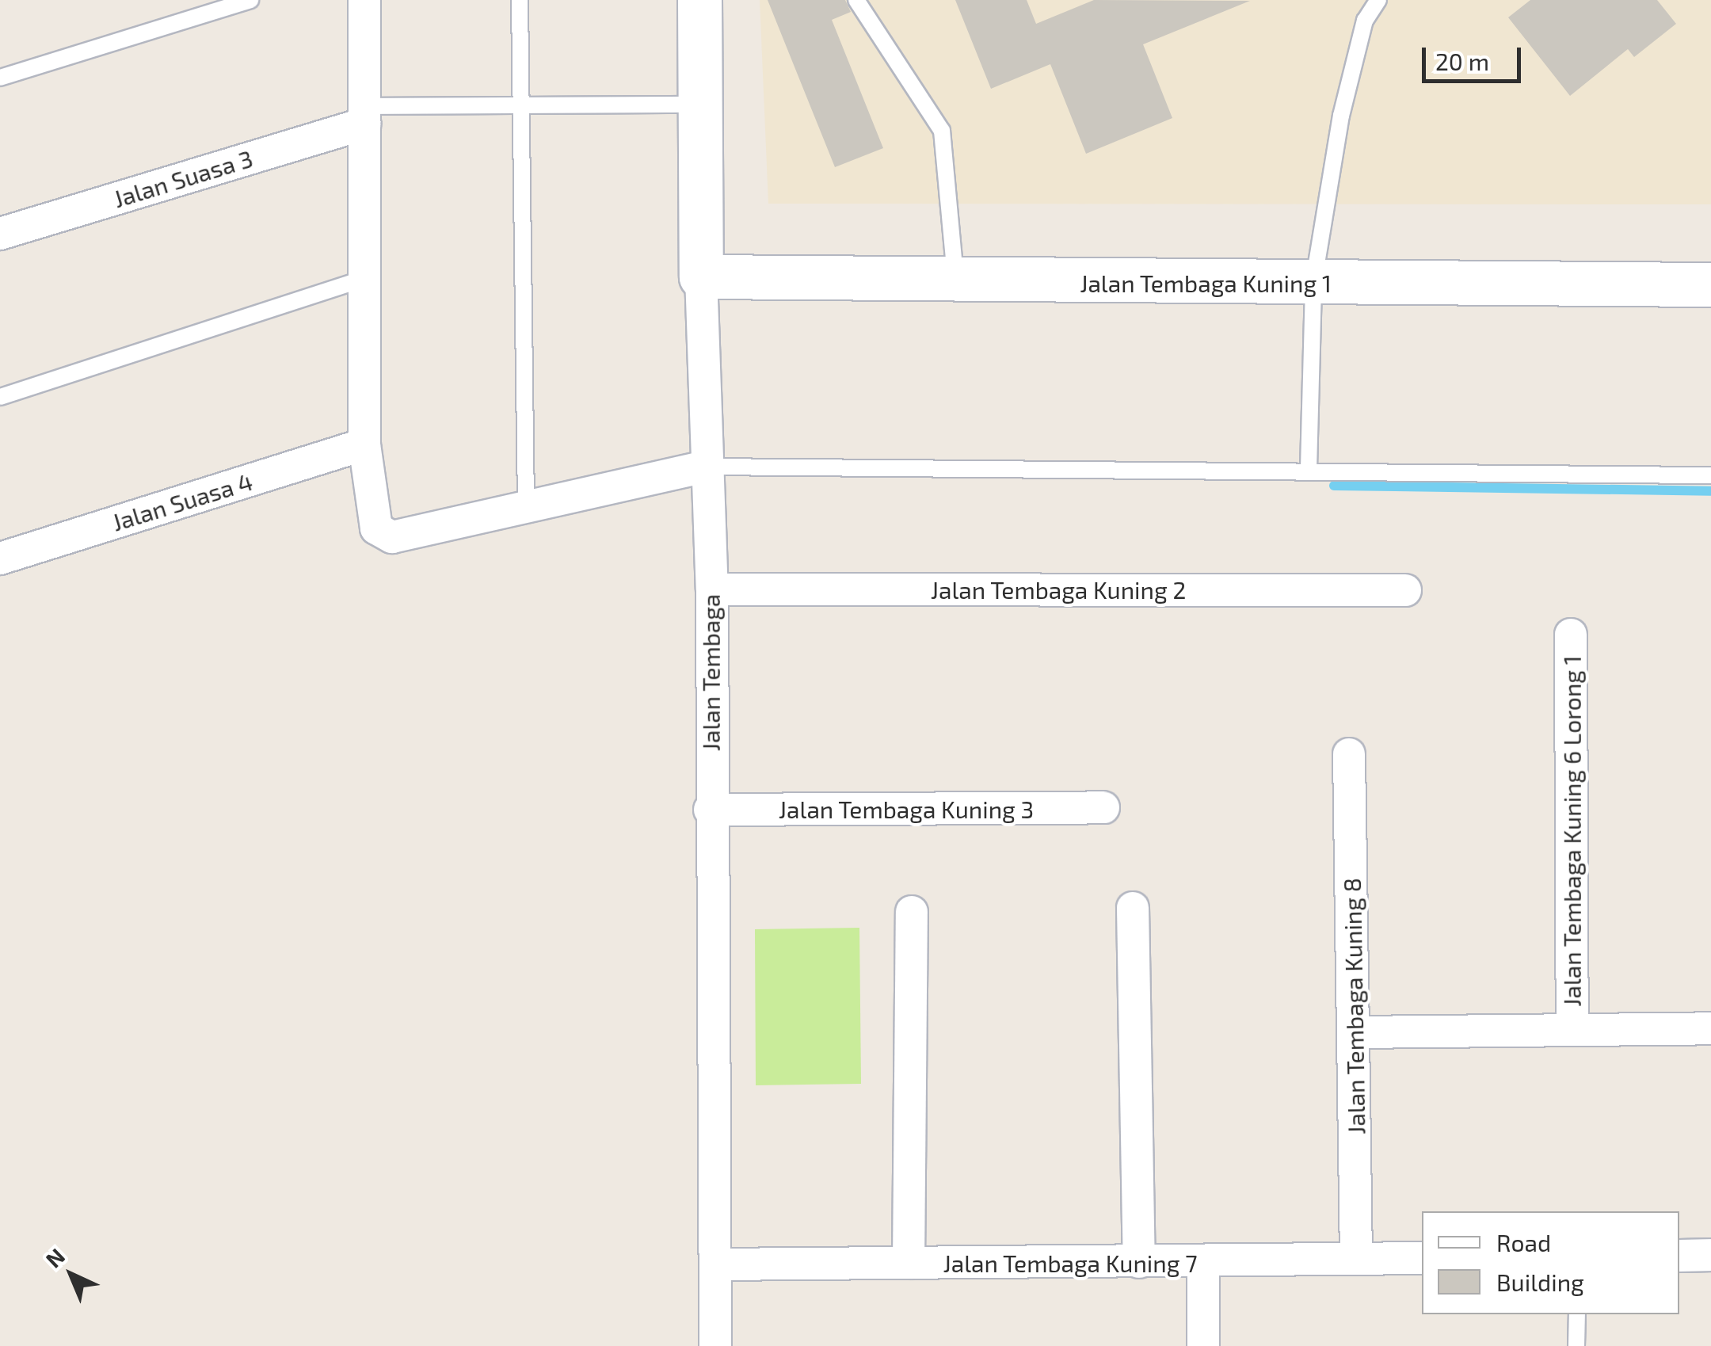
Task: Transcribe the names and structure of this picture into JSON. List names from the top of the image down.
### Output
{
  "streets": {
    "street": [
      "Jalan Suasa 3",
      "Jalan Tembaga Kuning 1",
      "Jalan Suasa 4",
      "Jalan Tembaga Kuning 2",
      "Jalan Tembaga",
      "Jalan Tembaga Kuning 3",
      "Jalan Tembaga Kuning 6 Lorong 1",
      "Jalan Tembaga Kuning 8",
      "Jalan Tembaga Kuning 7"
    ]
  },
  "crossings": [
    ["Jalan Tembaga Kuning 1", "Jalan Tembaga"],
    ["Jalan Tembaga Kuning 2", "Jalan Tembaga"],
    ["Jalan Tembaga", "Jalan Tembaga Kuning 3"],
    ["Jalan Tembaga", "Jalan Tembaga Kuning 7"],
    ["Jalan Tembaga Kuning 8", "Jalan Tembaga Kuning 7"]
  ],
  "legend": ["Road", "Building"],
  "scale_bar": "20 m",
  "north": "top left"
}
